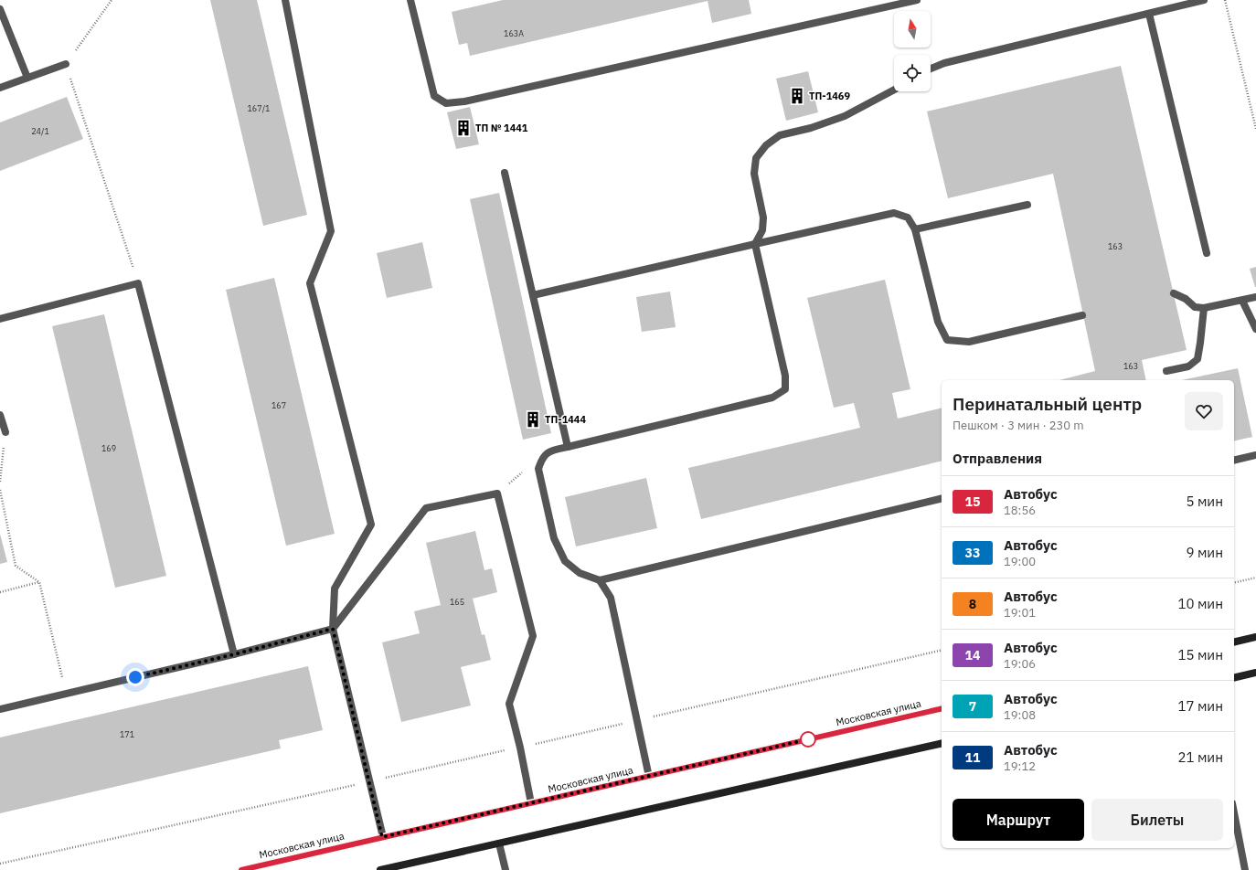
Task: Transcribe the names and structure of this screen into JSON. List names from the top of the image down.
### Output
{
  "streets": {
    "main road": ["Московская улица"]
  },
  "places": {
    "building": ["ТП-1469", "ТП № 1441", "ТП-1444"]
  },
  "lines": ["bus line 15"],
  "house_numbers": [
    "163А",
    "167/1",
    "24/1",
    "163",
    "163",
    "167",
    "169",
    "165",
    "171"
  ],
  "north": "top",
  "page": {
    "heading": [
      ["Перинатальный центр", "Пешком · 3 мин · 230 m"],
      "Отправления"
    ],
    "list": [
      {
        "mark": "15",
        "name": "Автобус",
        "note": "18:56",
        "value": "5 мин"
      },
      {
        "mark": "33",
        "name": "Автобус",
        "note": "19:00",
        "value": "9 мин"
      },
      {
        "mark": "8",
        "name": "Автобус",
        "note": "19:01",
        "value": "10 мин"
      },
      {
        "mark": "14",
        "name": "Автобус",
        "note": "19:06",
        "value": "15 мин"
      },
      {
        "mark": "7",
        "name": "Автобус",
        "note": "19:08",
        "value": "17 мин"
      },
      {
        "mark": "11",
        "name": "Автобус",
        "note": "19:12",
        "value": "21 мин"
      }
    ],
    "buttons": ["Маршрут", "Билеты"]
  }
}
